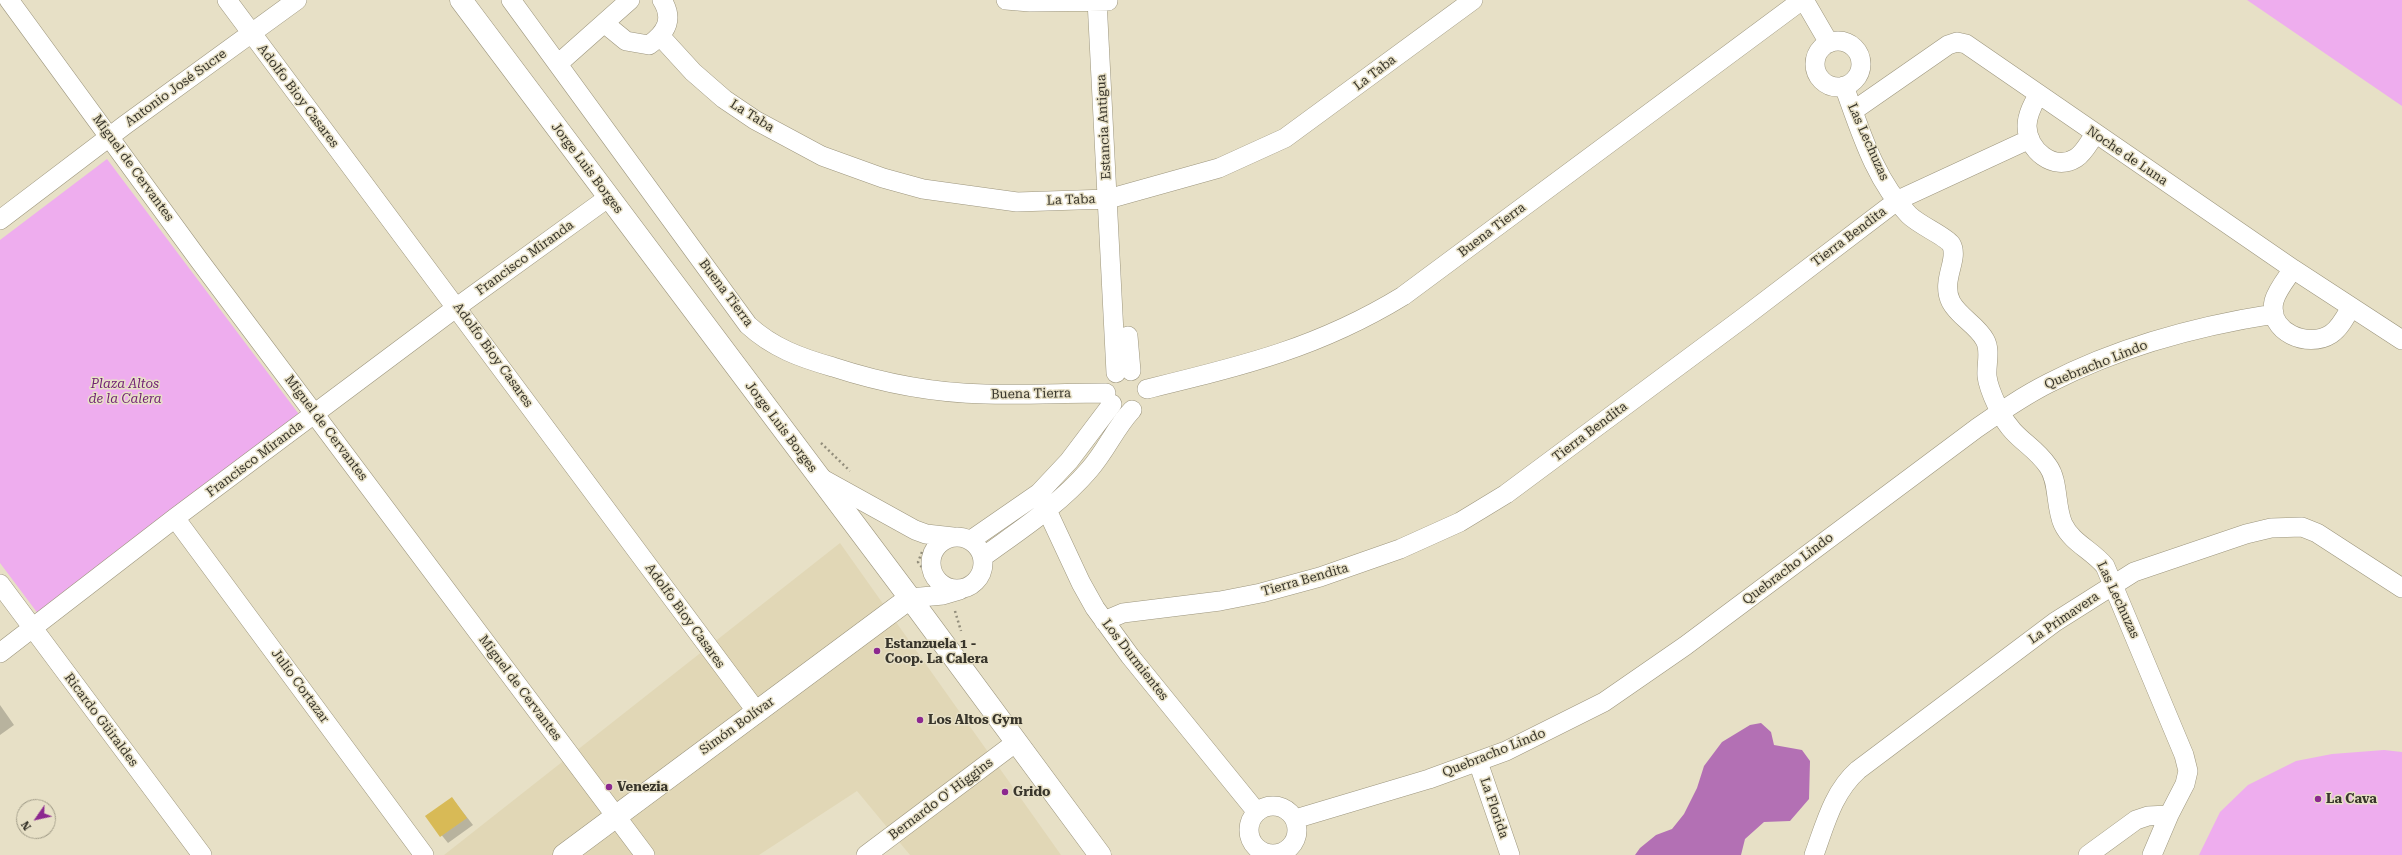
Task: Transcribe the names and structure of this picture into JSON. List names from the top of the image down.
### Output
{
  "streets": {
    "street": [
      "La Taba",
      "Antonio José Sucre",
      "Adolfo Bioy Casares",
      "Estancia Antigua",
      "Las Lechuzas",
      "Noche de Luna",
      "Miguel de Cervantes",
      "Jorge Luis Borges",
      "Buena Tierra",
      "Tierra Bendita",
      "Francisco Miranda",
      "Quebracho Lindo",
      "La Primavera",
      "Los Durmientes",
      "Julio Cortazar",
      "Ricardo Güiraldes",
      "Simón Bolívar",
      "Bernardo O' Higgins",
      "La Florida"
    ]
  },
  "crossings": [
    ["La Taba", "Estancia Antigua"],
    ["Antonio José Sucre", "Adolfo Bioy Casares"],
    ["Antonio José Sucre", "Miguel de Cervantes"],
    ["Adolfo Bioy Casares", "Francisco Miranda"],
    ["Adolfo Bioy Casares", "Simón Bolívar"],
    ["Estancia Antigua", "Buena Tierra"],
    ["Las Lechuzas", "Noche de Luna"],
    ["Las Lechuzas", "Tierra Bendita"],
    ["Las Lechuzas", "Quebracho Lindo"],
    ["Las Lechuzas", "La Primavera"],
    ["Miguel de Cervantes", "Francisco Miranda"],
    ["Miguel de Cervantes", "Simón Bolívar"],
    ["Jorge Luis Borges", "Francisco Miranda"],
    ["Jorge Luis Borges", "Simón Bolívar"],
    ["Jorge Luis Borges", "Bernardo O' Higgins"],
    ["Tierra Bendita", "Los Durmientes"],
    ["Francisco Miranda", "Julio Cortazar"],
    ["Francisco Miranda", "Ricardo Güiraldes"],
    ["Quebracho Lindo", "Los Durmientes"],
    ["Quebracho Lindo", "La Florida"]
  ],
  "parks": ["Plaza Altos de la Calera"],
  "places": [
    "Estanzuela 1 - Coop. La Calera",
    "Los Altos Gym",
    "Venezia",
    "Grido",
    "La Cava"
  ],
  "north": "bottom left"
}
